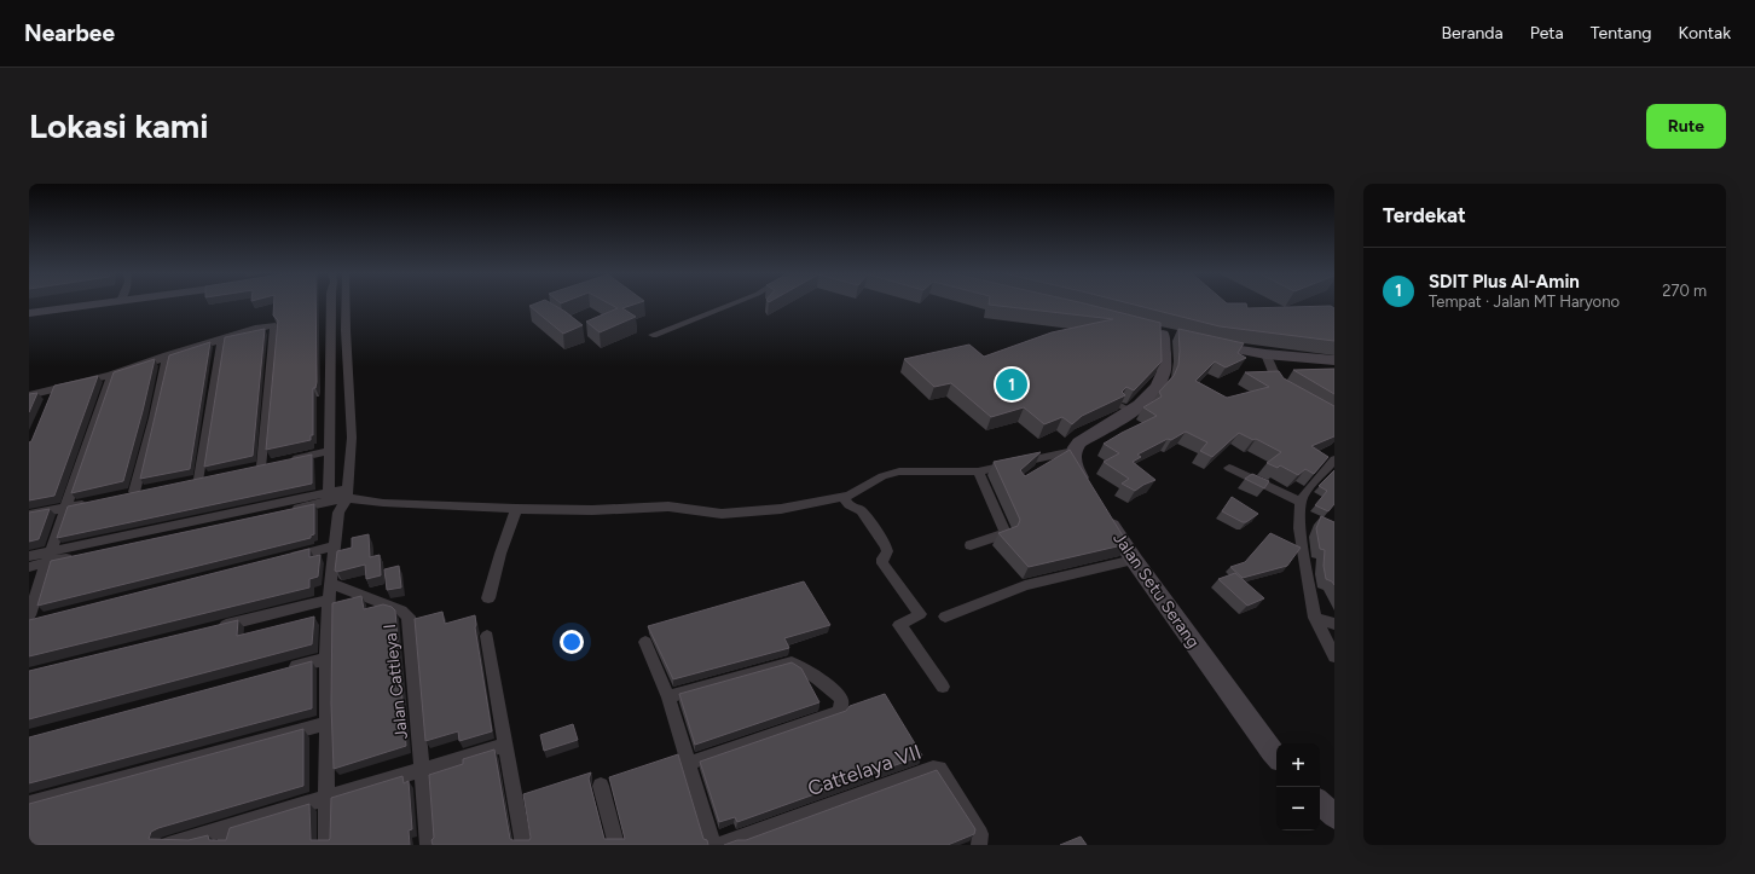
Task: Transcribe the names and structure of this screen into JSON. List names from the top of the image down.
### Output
{
  "streets": {
    "street": ["Jalan Setu Serang", "Jalan Cattleya I", "Cattelaya VII"]
  },
  "page": {
    "header": "Nearbee",
    "nav": [
      "Beranda",
      "Peta",
      "Tentang",
      "Kontak"
    ],
    "buttons": "Rute",
    "title": "Lokasi kami",
    "heading": "Terdekat",
    "list": [
      {
        "mark": "1",
        "name": "SDIT Plus Al-Amin",
        "note": "Tempat · Jalan MT Haryono",
        "value": "270 m"
      }
    ],
    "pins": "1",
    "map_buttons": ["+", "−"]
  }
}
